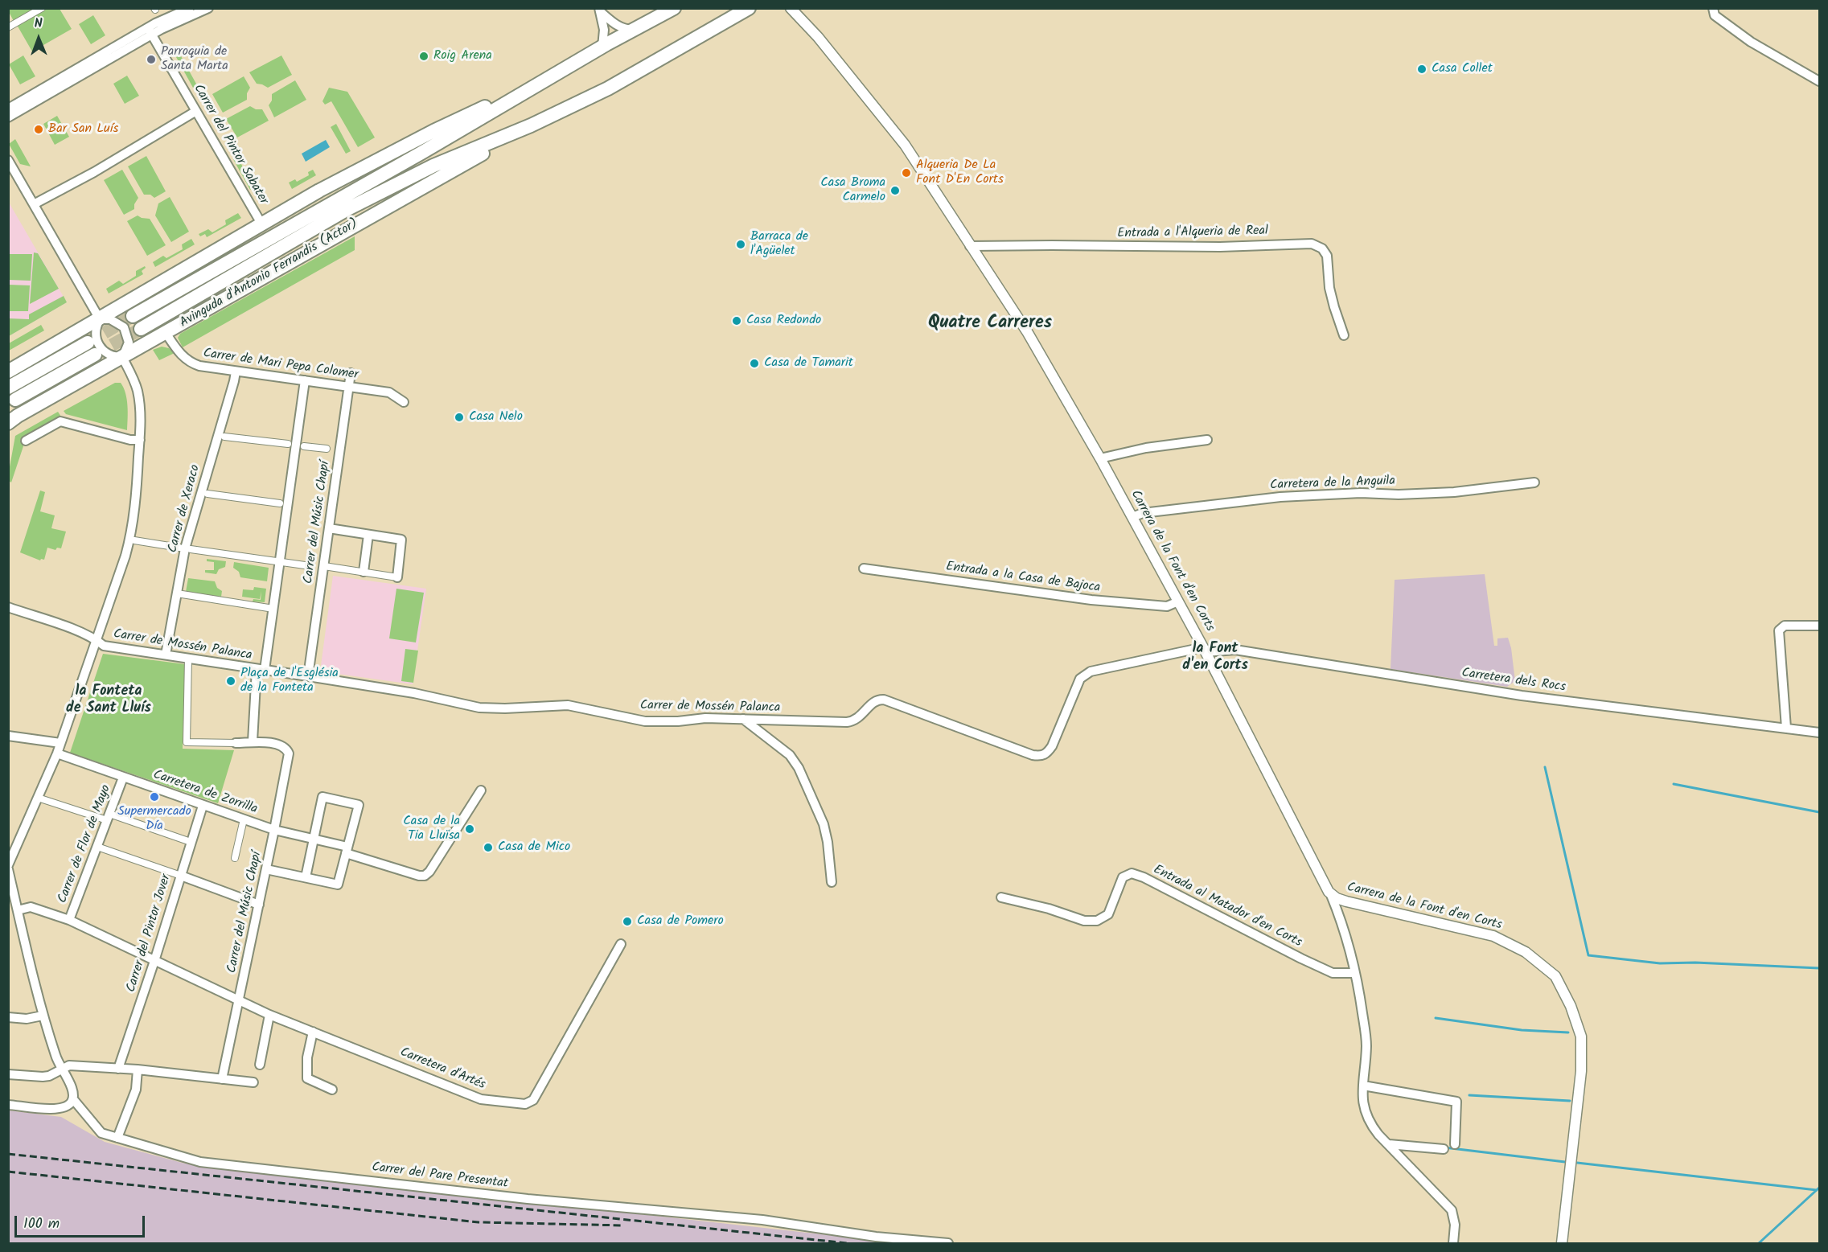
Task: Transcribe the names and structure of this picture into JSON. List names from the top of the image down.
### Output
{
  "streets": {
    "main road": ["Avinguda d'Antonio Ferrandis (Actor)"],
    "street": [
      "Carrer del Pintor Sabater",
      "Entrada a l'Alqueria de Real",
      "Carrer de Mari Pepa Colomer",
      "Carretera de la Anguila",
      "Carrer de Xeraco",
      "Carrer del Músic Chapí",
      "Carrera de la Font d'en Corts",
      "Entrada a la Casa de Bajoca",
      "Carrer de Mossén Palanca",
      "Carretera dels Rocs",
      "Carretera de Zorrilla",
      "Carrer de Flor de Mayo",
      "Entrada al Matador d'en Corts",
      "Carrer del Pintor Jover",
      "Carretera d'Artés",
      "Carrer del Pare Presentat"
    ]
  },
  "crossings": [
    ["Entrada a l'Alqueria de Real", "Carrera de la Font d'en Corts"],
    ["Avinguda d'Antonio Ferrandis (Actor)", "Carrer de Mari Pepa Colomer"],
    ["Carrer de Mari Pepa Colomer", "Carrer de Xeraco"],
    ["Carrer de Mari Pepa Colomer", "Carrer del Músic Chapí"],
    ["Carretera de la Anguila", "Carrera de la Font d'en Corts"],
    ["Carrer de Xeraco", "Carrer de Mossén Palanca"],
    ["Carrer del Músic Chapí", "Carrer de Mossén Palanca"],
    ["Carrer del Músic Chapí", "Carretera de Zorrilla"],
    ["Carrer del Músic Chapí", "Carretera d'Artés"],
    ["Carrera de la Font d'en Corts", "Entrada a la Casa de Bajoca"],
    ["Carrera de la Font d'en Corts", "Carrer de Mossén Palanca"],
    ["Carrera de la Font d'en Corts", "Carretera dels Rocs"],
    ["Carrer de Mossén Palanca", "Carretera dels Rocs"],
    ["Carretera de Zorrilla", "Carrer de Flor de Mayo"],
    ["Carretera de Zorrilla", "Carrer del Pintor Jover"],
    ["Carrer de Flor de Mayo", "Carretera d'Artés"],
    ["Carrer del Pintor Jover", "Carretera d'Artés"],
    ["Carretera d'Artés", "Carrer del Pare Presentat"]
  ],
  "districts": ["Quatre Carreres", "la Font d'en Corts", "la Fonteta de Sant Lluís"],
  "places": [
    "Roig Arena",
    "Parroquia de Santa Marta",
    "Casa Collet",
    "Bar San Luís",
    "Alqueria De La Font D'En Corts",
    "Casa Broma Carmelo",
    "Barraca de l'Agüelet",
    "Casa Redondo",
    "Casa de Tamarit",
    "Casa Nelo",
    "Plaça de l'Església de la Fonteta",
    "Supermercado Día",
    "Casa de la Tia Lluïsa",
    "Casa de Mico",
    "Casa de Pomero"
  ],
  "scale_bar": "100 m",
  "north": "top"
}
